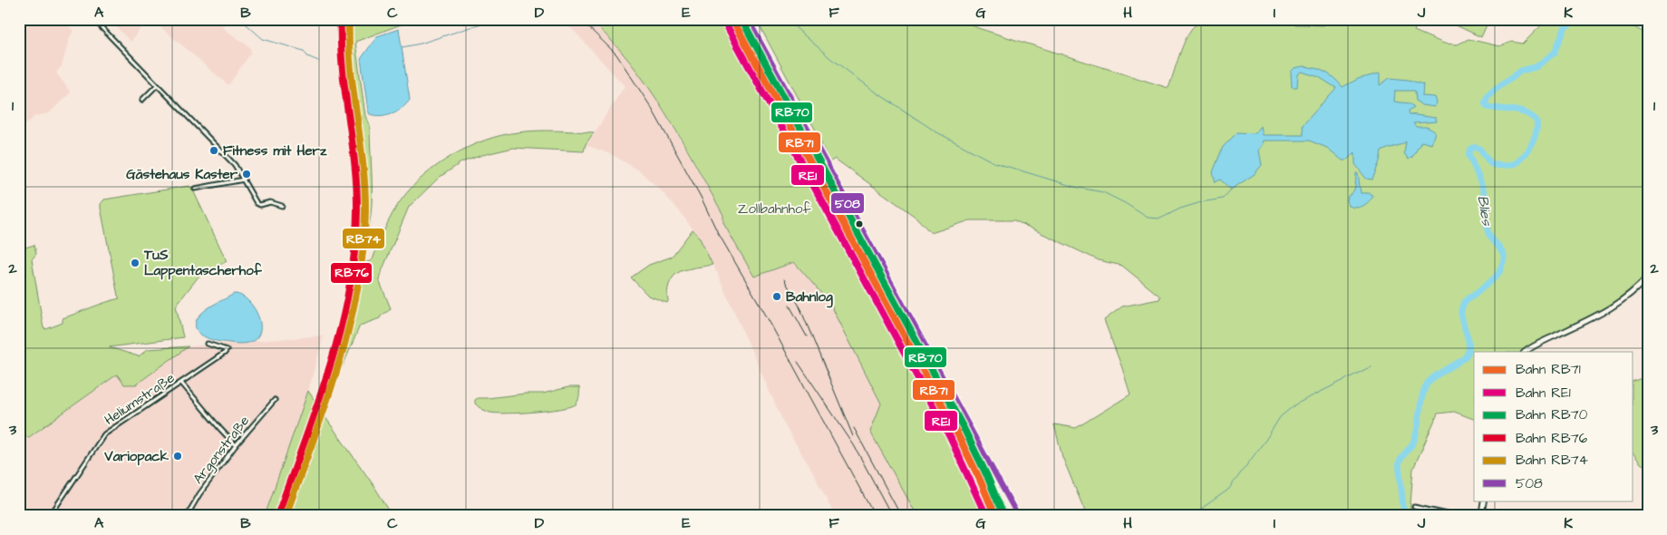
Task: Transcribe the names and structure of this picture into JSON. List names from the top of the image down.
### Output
{
  "streets": {
    "street": ["Heliumstraße", "Argonstraße"]
  },
  "water": ["Blies"],
  "parks": ["Zollbahnhof"],
  "places": [
    "Fitness mit Herz",
    "Gästehaus Kaster",
    "TuS Lappentascherhof",
    "Bahnlog",
    "Variopack"
  ],
  "lines": [
    "rail line RB71",
    "rail line RB70",
    "rail line RB76",
    "rail line RB74",
    "transit line 508",
    "rail line RE1"
  ],
  "legend": [
    "Bahn RB71",
    "Bahn RE1",
    "Bahn RB70",
    "Bahn RB76",
    "Bahn RB74",
    "508"
  ],
  "grid": {
    "columns": [
      "A",
      "B",
      "C",
      "D",
      "E",
      "F",
      "G",
      "H",
      "I",
      "J",
      "K"
    ],
    "rows": ["1", "2", "3"]
  }
}
